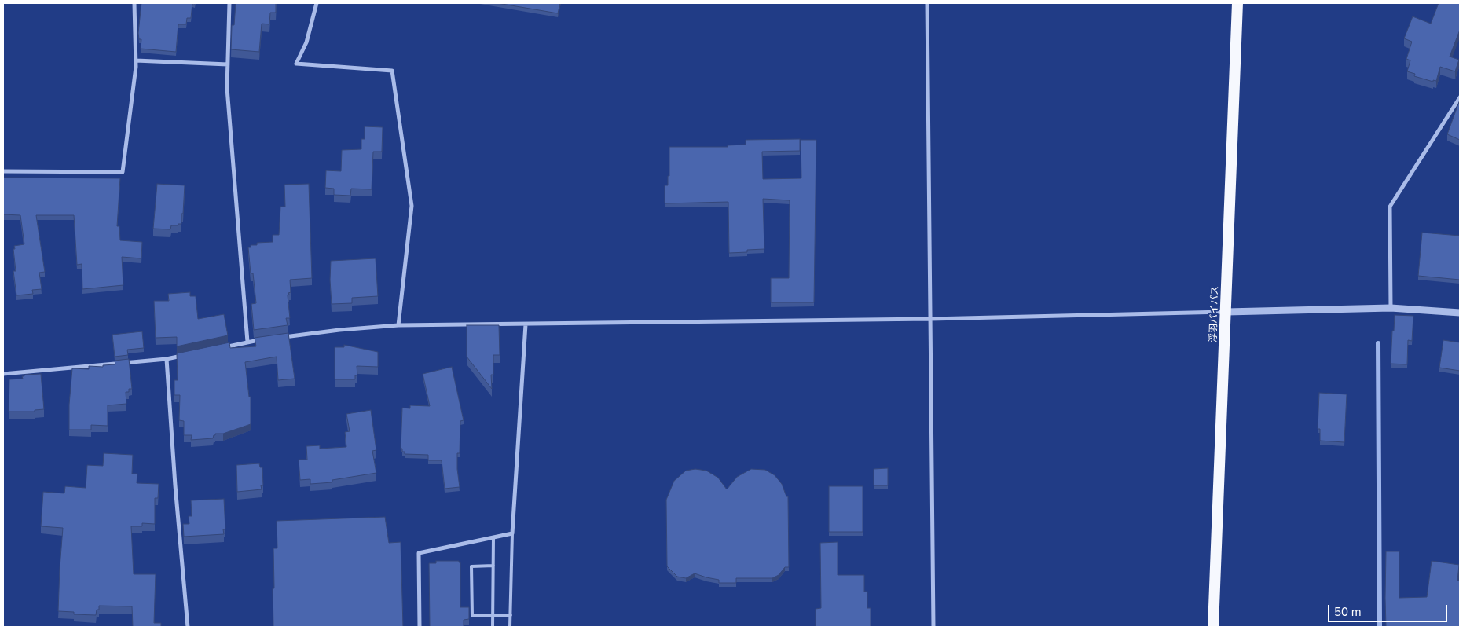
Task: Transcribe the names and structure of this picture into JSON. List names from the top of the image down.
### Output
{
  "streets": {
    "highway": ["浮羽バイパス"]
  },
  "scale_bar": "50 m"
}
